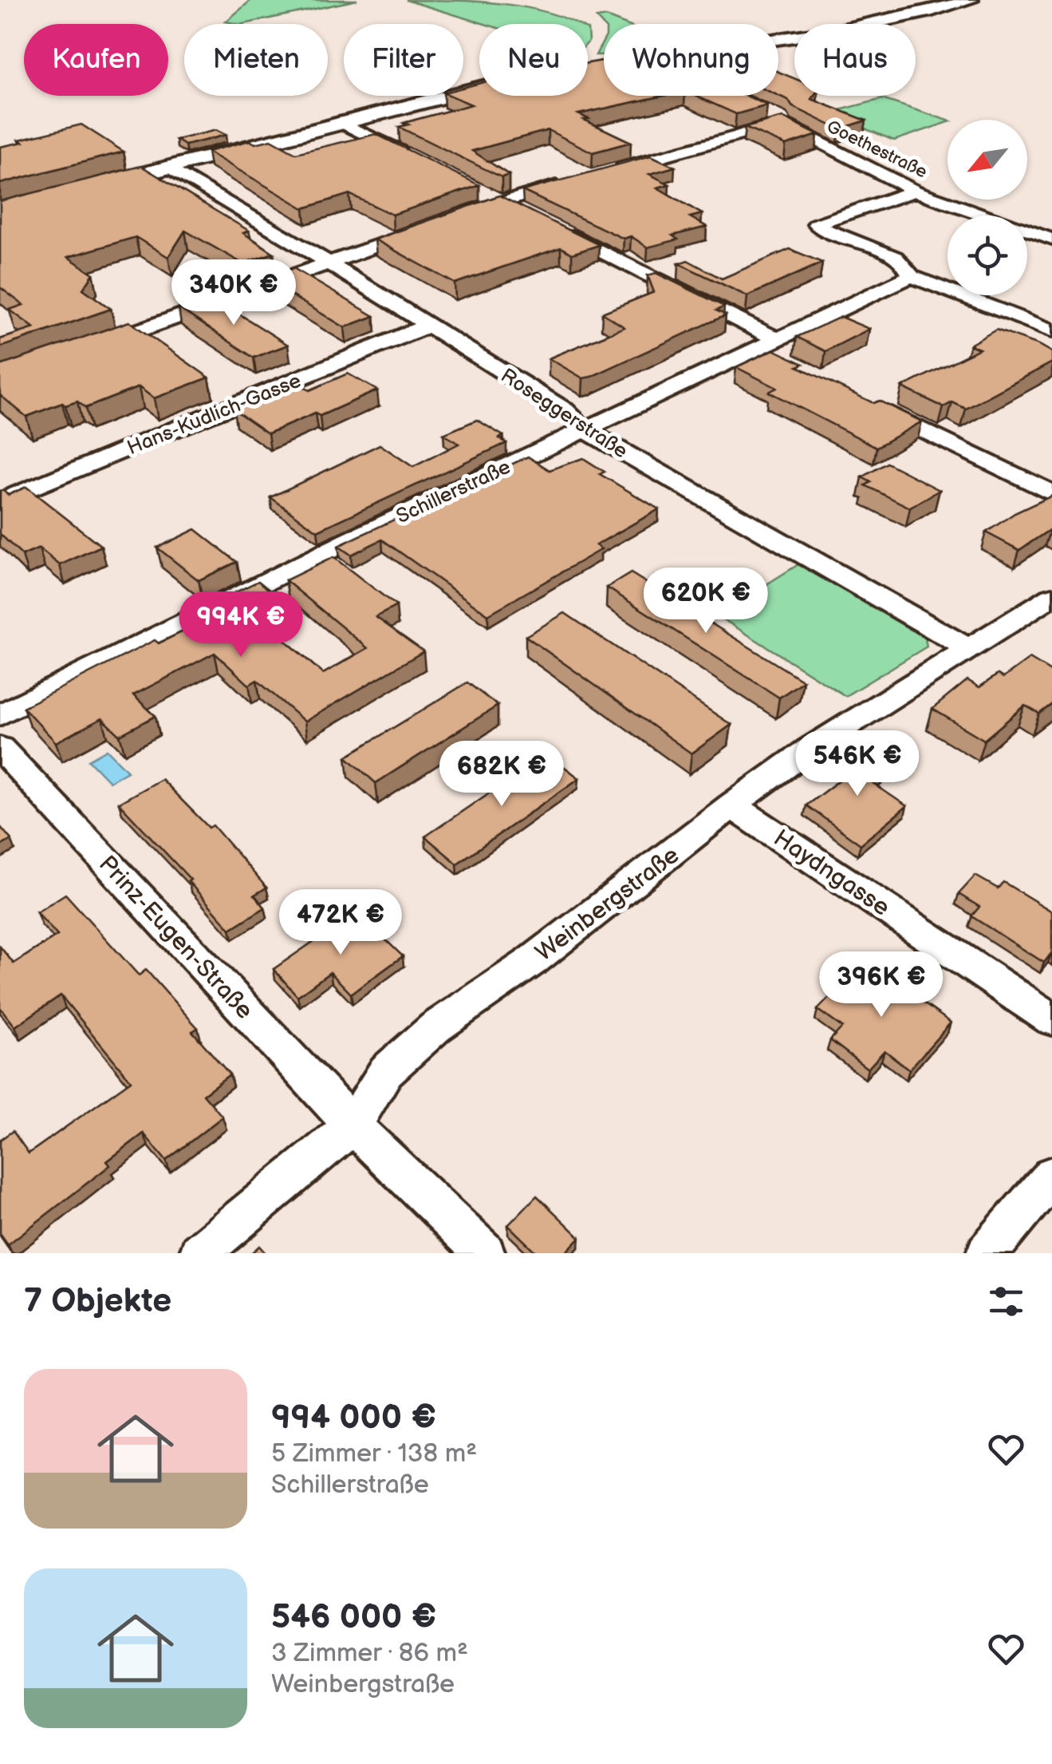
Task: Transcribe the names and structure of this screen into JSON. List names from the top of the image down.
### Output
{
  "streets": {
    "street": [
      "Goethestraße",
      "Roseggerstraße",
      "Hans-Kudlich-Gasse",
      "Schillerstraße",
      "Haydngasse",
      "Weinbergstraße",
      "Prinz-Eugen-Straße"
    ]
  },
  "crossings": [
    ["Roseggerstraße", "Hans-Kudlich-Gasse"],
    ["Roseggerstraße", "Schillerstraße"],
    ["Roseggerstraße", "Weinbergstraße"],
    ["Haydngasse", "Weinbergstraße"],
    ["Weinbergstraße", "Prinz-Eugen-Straße"]
  ],
  "north": "bottom left",
  "page": {
    "chip": [
      "Kaufen",
      "Mieten",
      "Filter",
      "Neu",
      "Wohnung",
      "Haus"
    ],
    "price": [
      "340K €",
      "620K €",
      "994K €",
      "546K €",
      "682K €",
      "472K €",
      "396K €"
    ],
    "heading": "7 Objekte",
    "list": [
      {
        "name": "994 000 €",
        "note": "5 Zimmer · 138 m² · Schillerstraße"
      },
      {
        "name": "546 000 €",
        "note": "3 Zimmer · 86 m² · Weinbergstraße"
      }
    ]
  }
}
